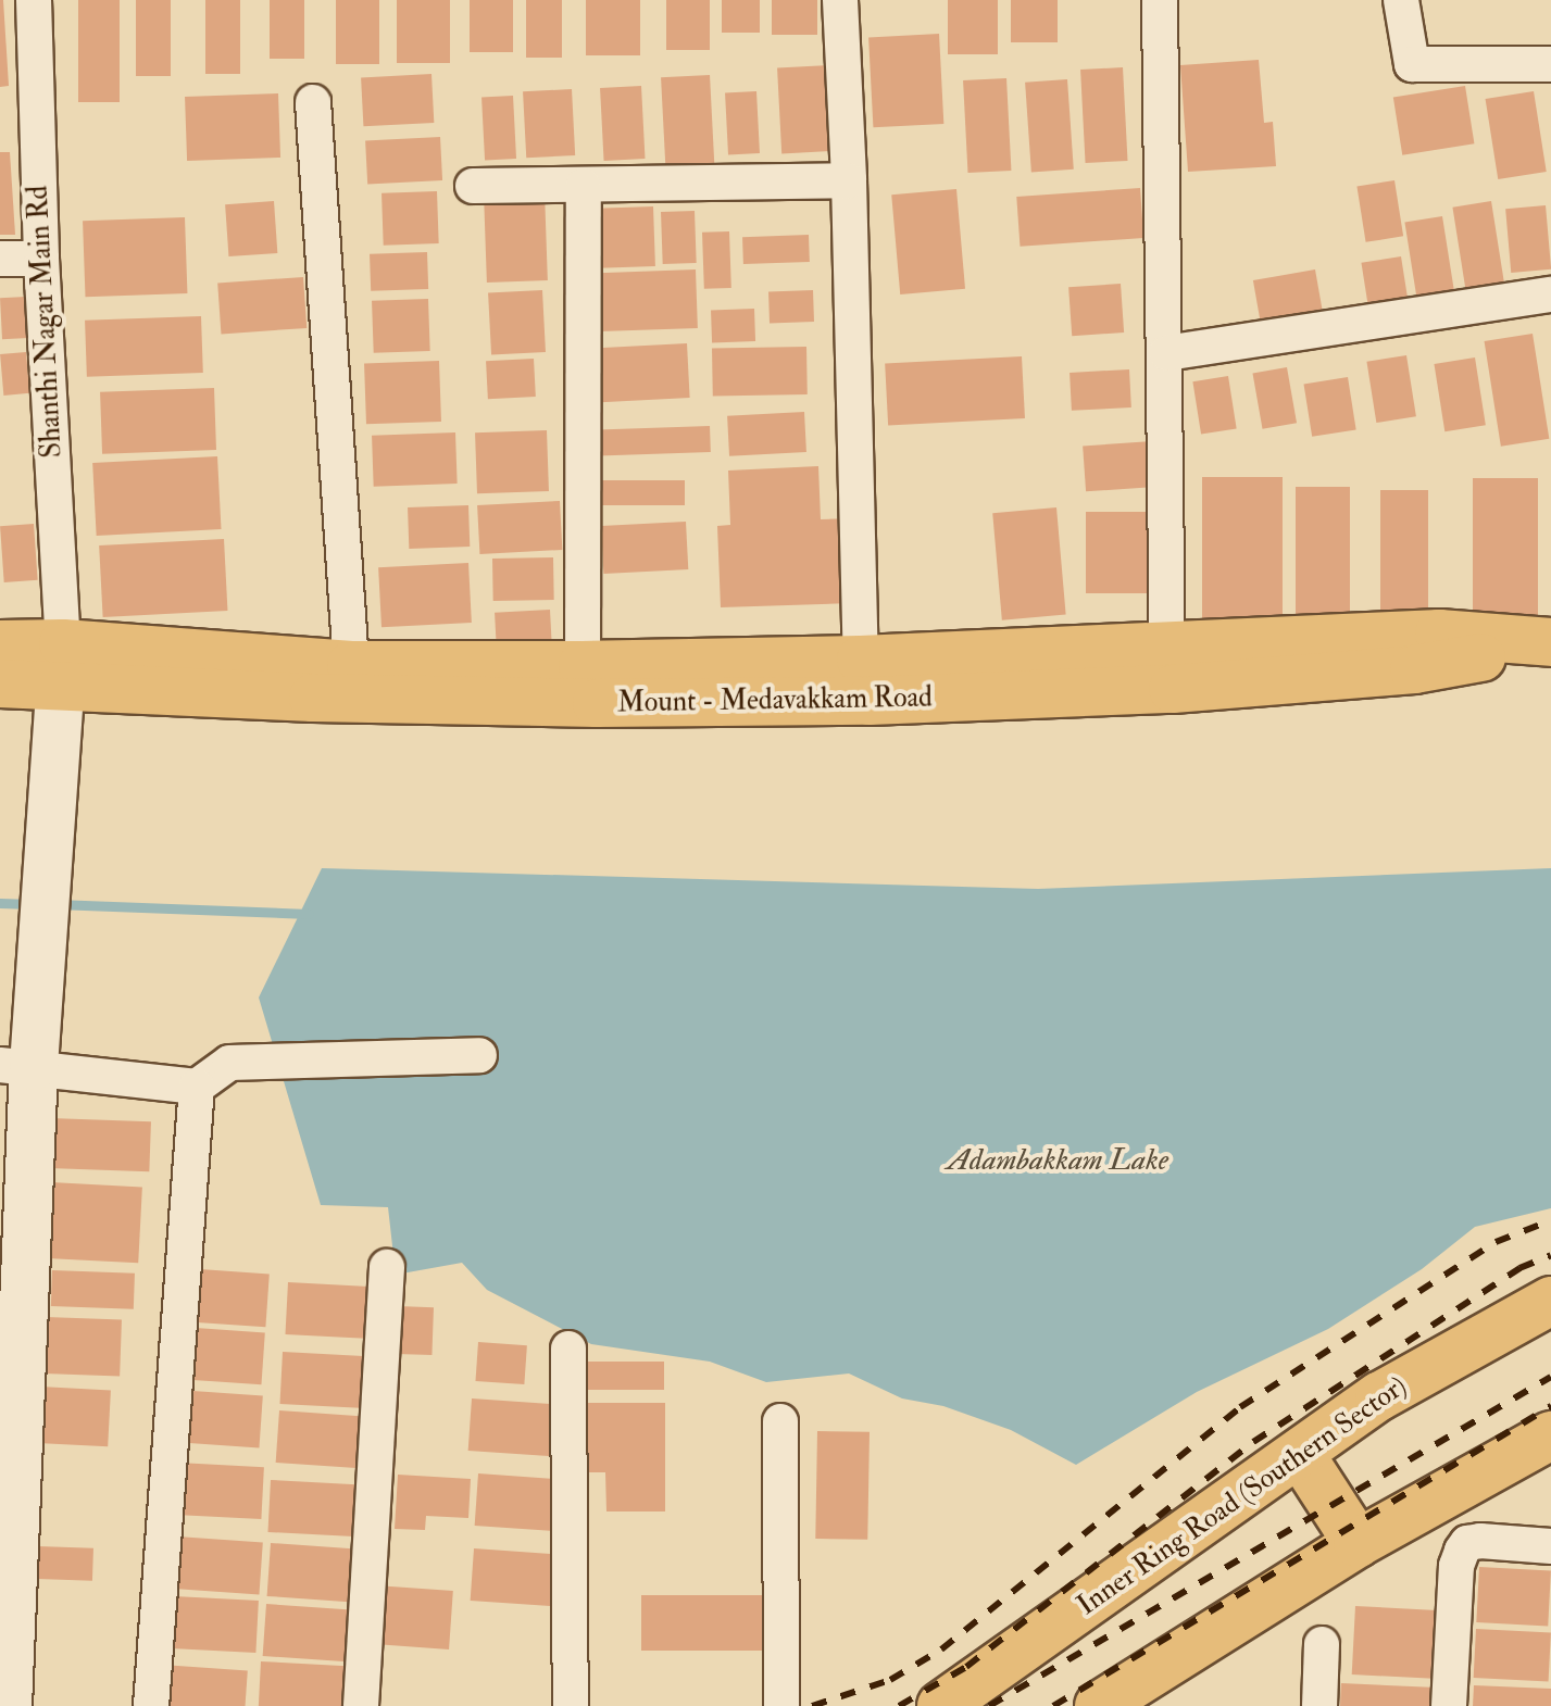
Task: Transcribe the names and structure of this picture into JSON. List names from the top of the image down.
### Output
{
  "streets": {
    "main road": ["Mount - Medavakkam Road", "Inner Ring Road (Southern Sector)"],
    "street": ["Shanthi Nagar Main Rd"]
  },
  "crossings": [
    ["Shanthi Nagar Main Rd", "Mount - Medavakkam Road"]
  ],
  "water": ["Adambakkam Lake"]
}
